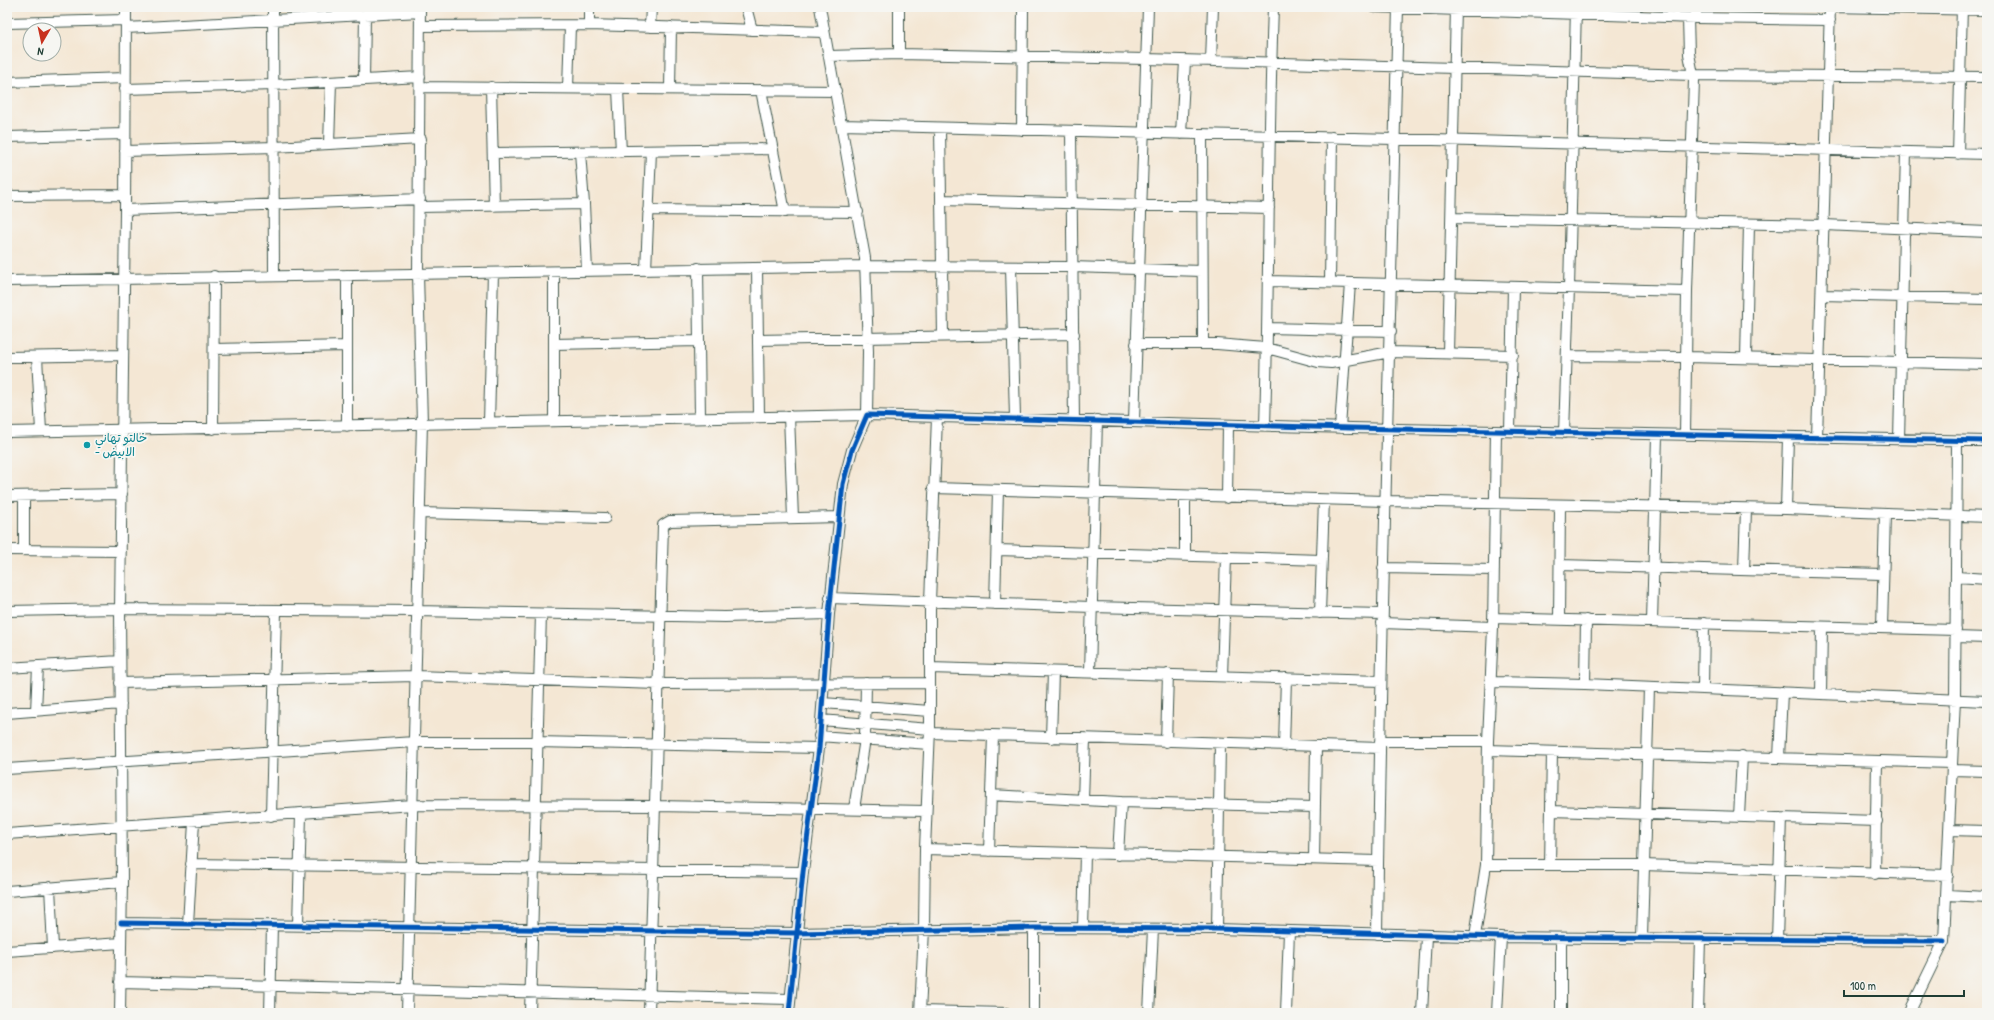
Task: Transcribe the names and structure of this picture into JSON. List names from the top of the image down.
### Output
{
  "places": ["خالتو تهاني - الابيض"],
  "scale_bar": "100 m",
  "north": "bottom"
}
